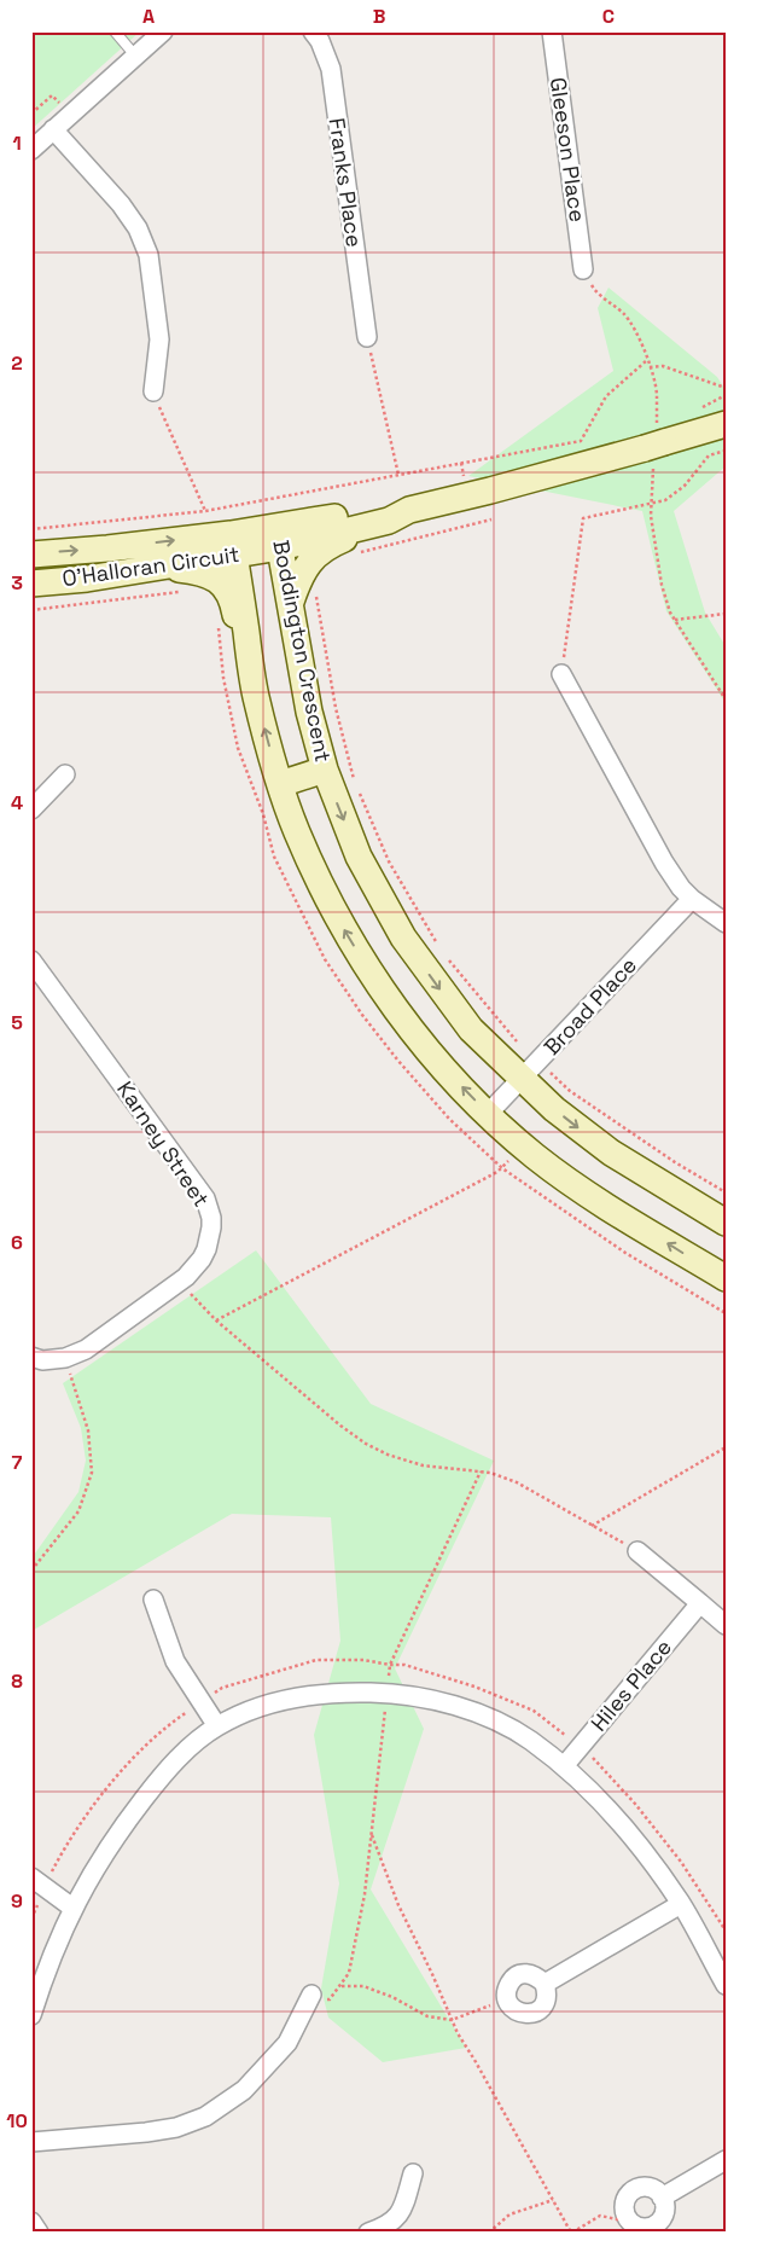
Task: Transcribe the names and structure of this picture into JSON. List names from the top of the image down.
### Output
{
  "streets": {
    "street": [
      "Gleeson Place",
      "Franks Place",
      "O'Halloran Circuit",
      "Boddington Crescent",
      "Broad Place",
      "Karney Street",
      "Hiles Place"
    ]
  },
  "crossings": [
    ["O'Halloran Circuit", "Boddington Crescent"],
    ["Boddington Crescent", "Broad Place"]
  ],
  "grid": {
    "columns": ["A", "B", "C"],
    "rows": [
      "1",
      "2",
      "3",
      "4",
      "5",
      "6",
      "7",
      "8",
      "9",
      "10"
    ]
  }
}
